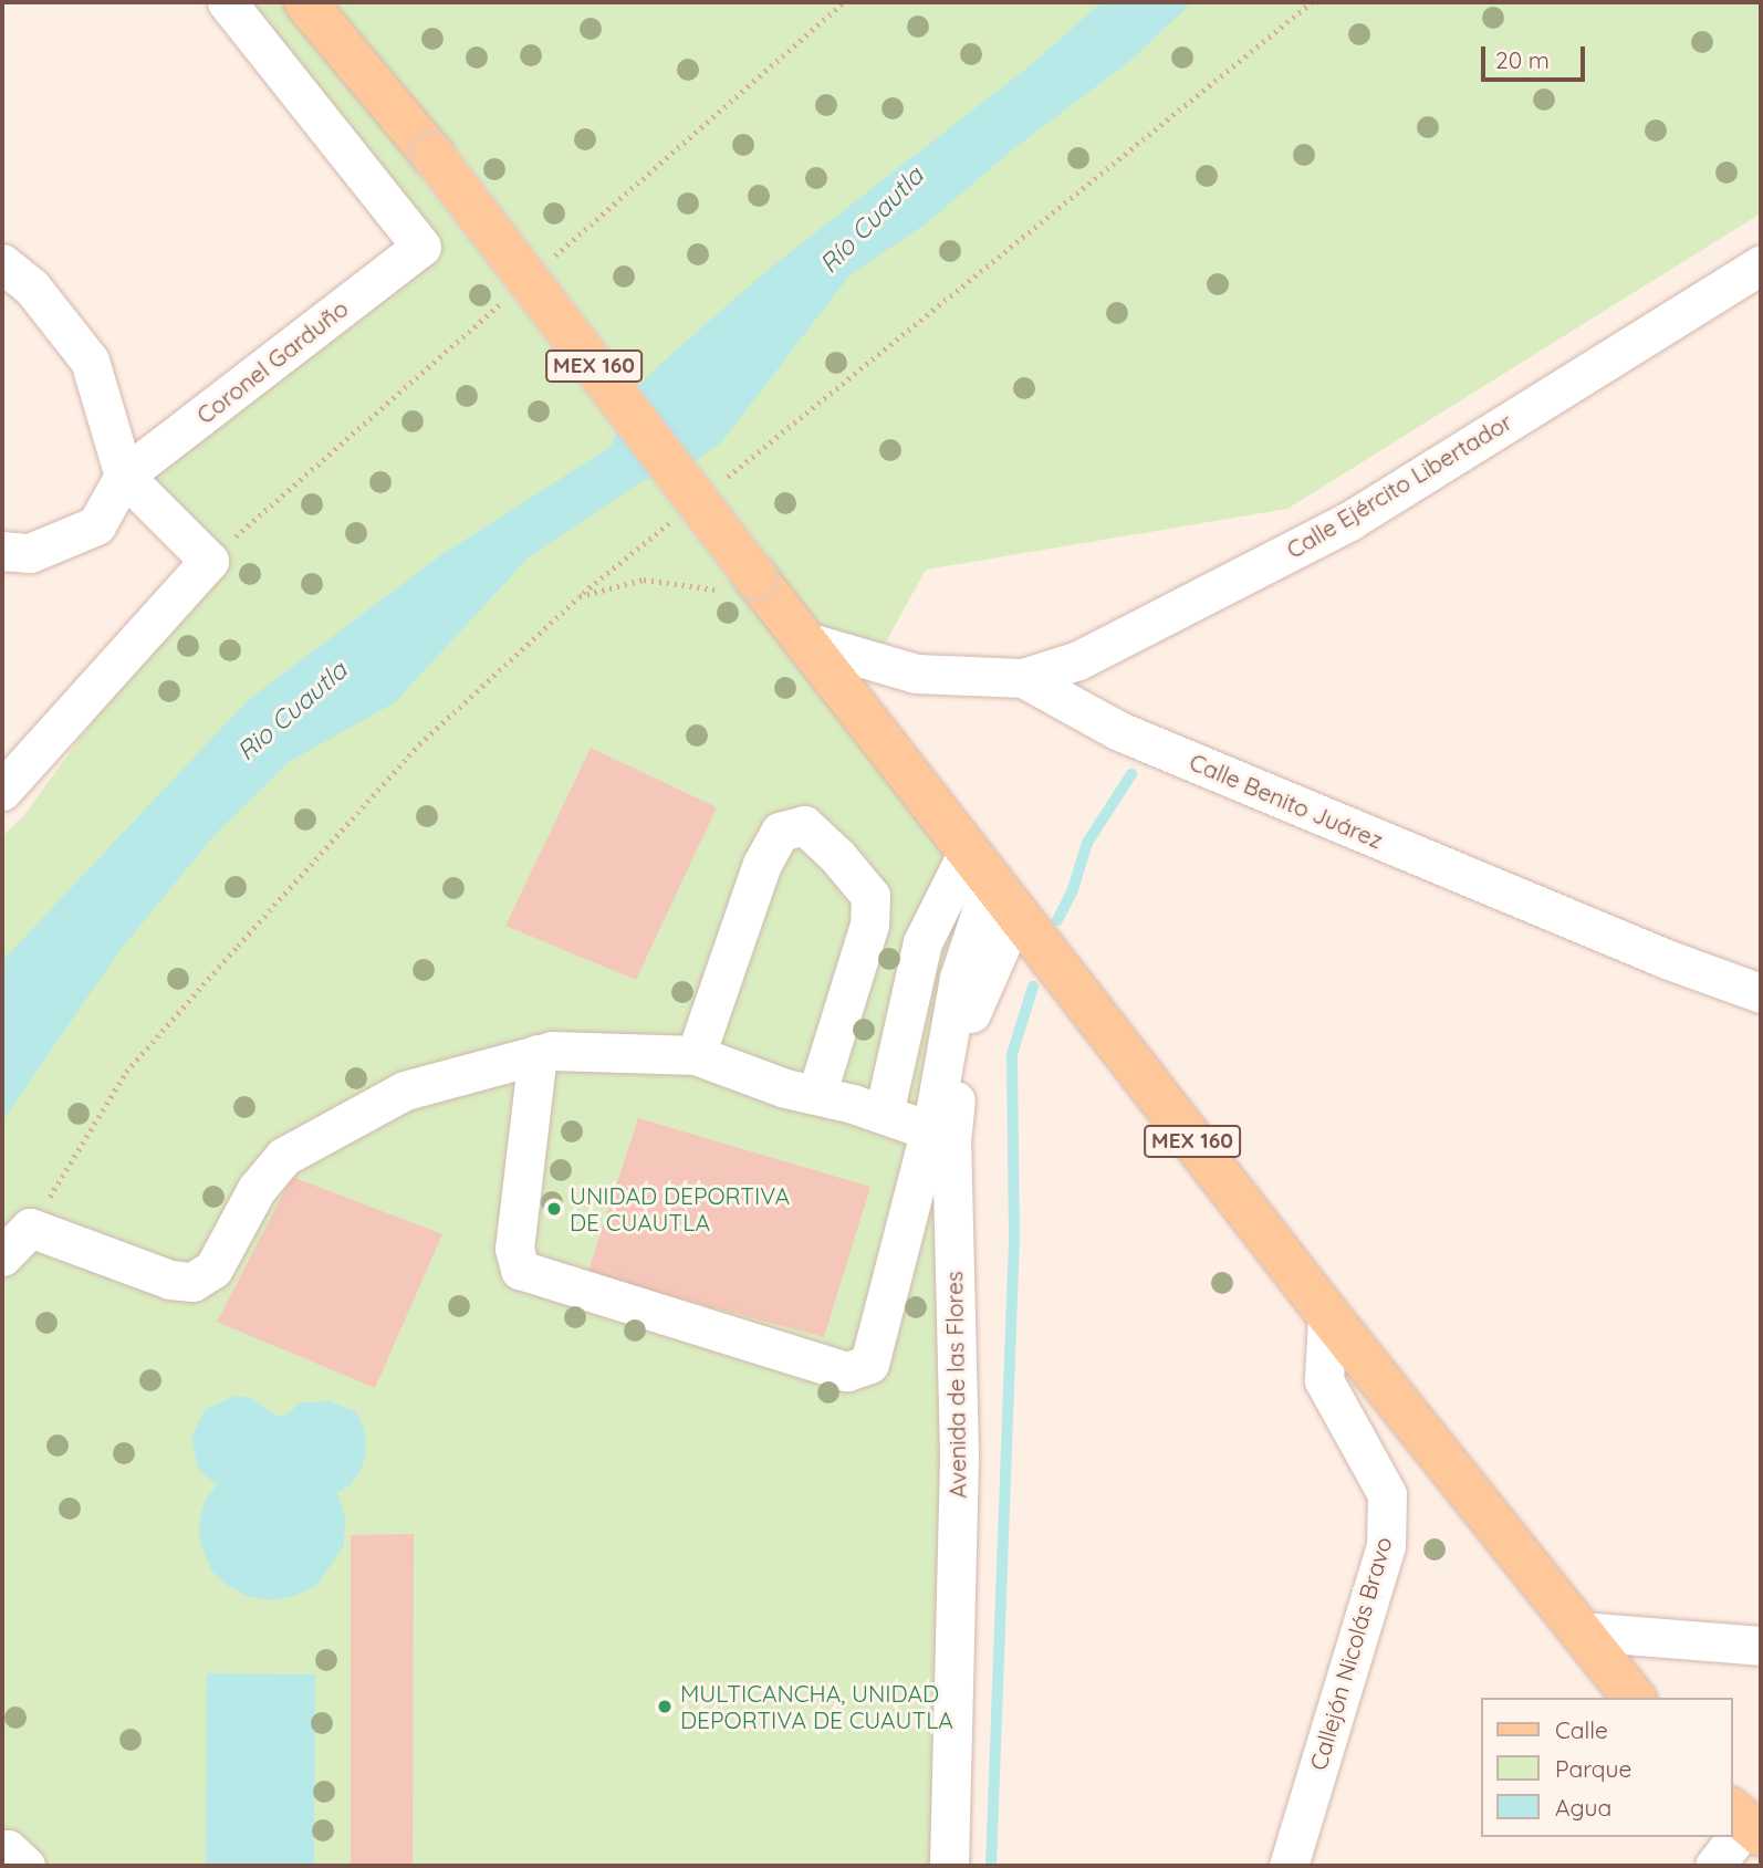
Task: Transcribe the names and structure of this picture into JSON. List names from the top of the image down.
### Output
{
  "streets": {
    "main road": ["MEX 160"],
    "street": [
      "Coronel Garduño",
      "Calle Ejército Libertador",
      "Calle Benito Juárez",
      "Avenida de las Flores",
      "Callejón Nicolás Bravo"
    ]
  },
  "crossings": [
    ["MEX 160", "Calle Benito Juárez"],
    ["MEX 160", "Avenida de las Flores"],
    ["MEX 160", "Callejón Nicolás Bravo"],
    ["Calle Ejército Libertador", "Calle Benito Juárez"]
  ],
  "water": ["Río Cuautla", "Rio Cuautla"],
  "places": ["UNIDAD DEPORTIVA DE CUAUTLA", "MULTICANCHA, UNIDAD DEPORTIVA DE CUAUTLA"],
  "legend": ["Calle", "Parque", "Agua"],
  "scale_bar": "20 m"
}
